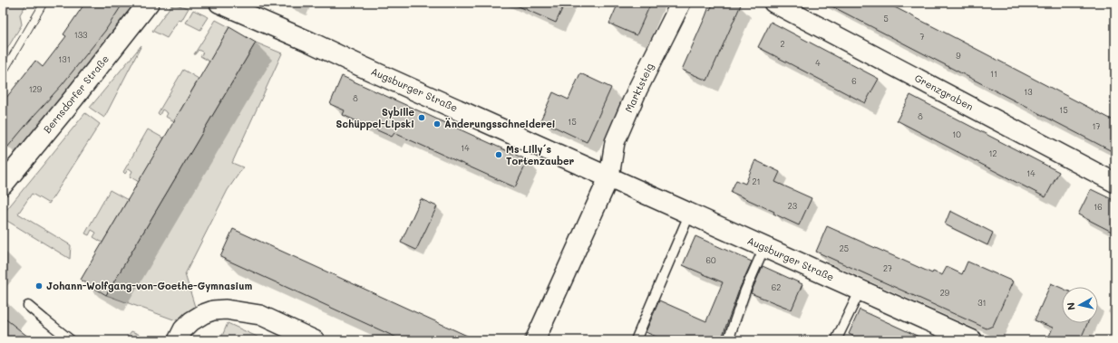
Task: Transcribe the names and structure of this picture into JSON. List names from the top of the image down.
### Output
{
  "streets": {
    "street": [
      "Marktsteig",
      "Augsburger Straße",
      "Grenzgraben",
      "Bernsdorfer Straße"
    ]
  },
  "crossings": [
    ["Marktsteig", "Augsburger Straße"]
  ],
  "places": [
    "Sybille Schüppel-Lipski",
    "Änderungsschneiderei",
    "Ms Lilly´s Tortenzauber",
    "Johann-Wolfgang-von-Goethe-Gymnasium"
  ],
  "house_numbers": [
    "5",
    "133",
    "7",
    "2",
    "9",
    "131",
    "4",
    "11",
    "6",
    "129",
    "13",
    "8",
    "15",
    "8",
    "15",
    "17",
    "10",
    "14",
    "12",
    "14",
    "21",
    "23",
    "16",
    "25",
    "60",
    "27",
    "62",
    "29",
    "31"
  ],
  "north": "left"
}
